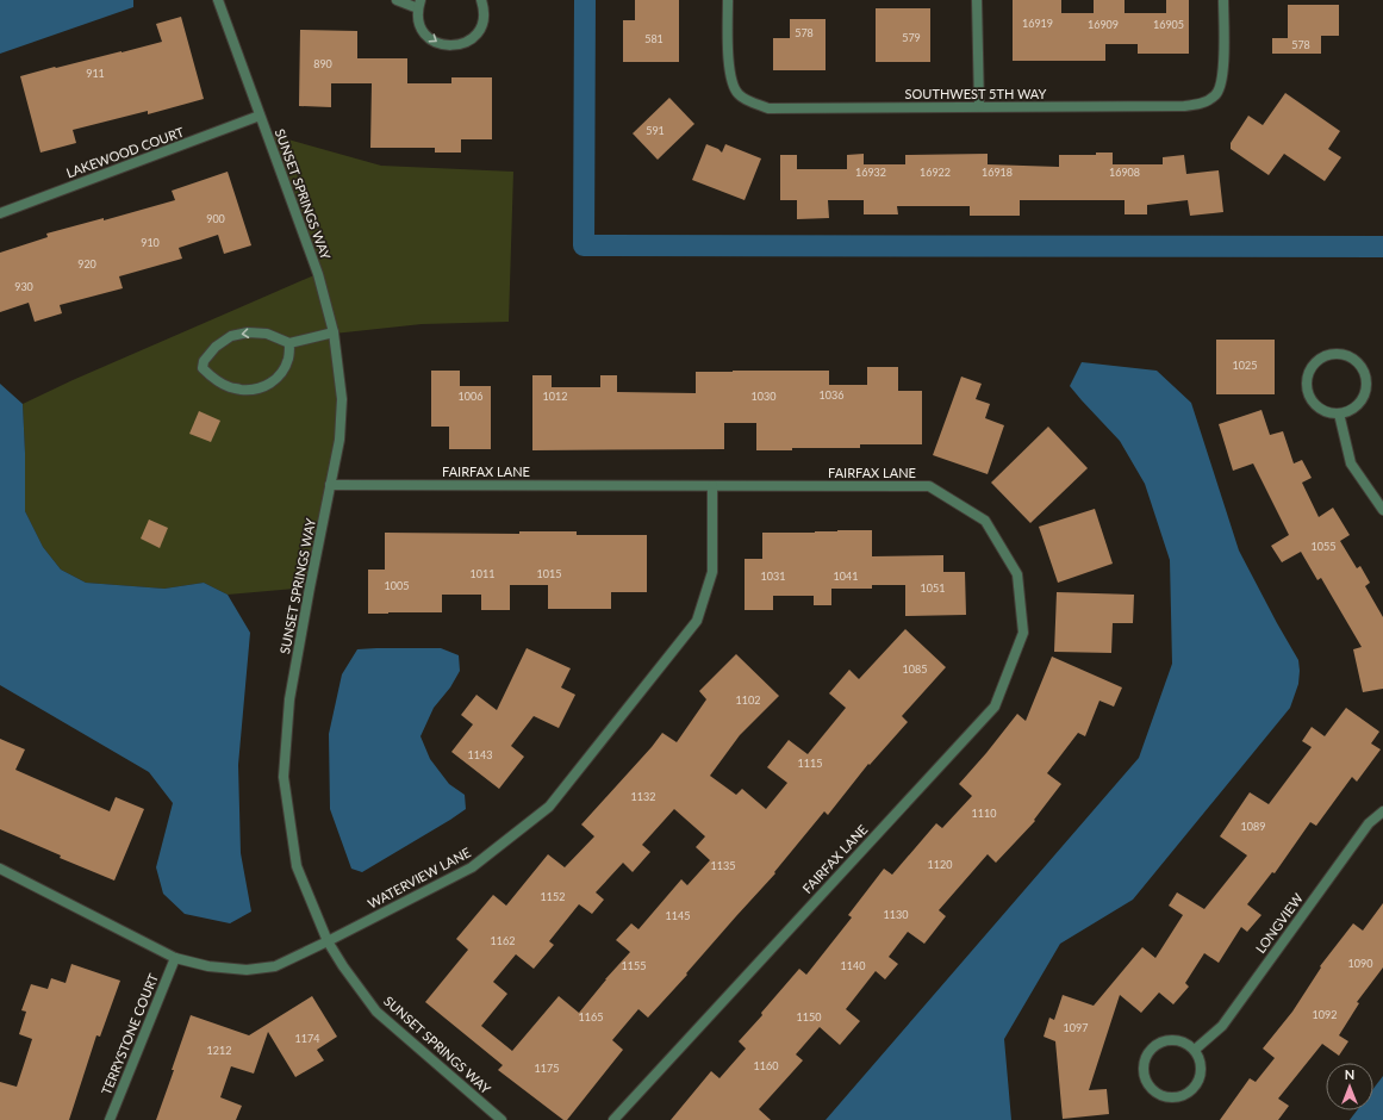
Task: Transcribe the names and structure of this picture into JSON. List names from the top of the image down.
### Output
{
  "streets": {
    "street": [
      "SOUTHWEST 5TH WAY",
      "LAKEWOOD COURT",
      "SUNSET SPRINGS WAY",
      "FAIRFAX LANE",
      "WATERVIEW LANE",
      "LONGVIEW",
      "TERRYSTONE COURT"
    ]
  },
  "crossings": [
    ["LAKEWOOD COURT", "SUNSET SPRINGS WAY"],
    ["SUNSET SPRINGS WAY", "FAIRFAX LANE"],
    ["SUNSET SPRINGS WAY", "WATERVIEW LANE"],
    ["FAIRFAX LANE", "WATERVIEW LANE"],
    ["WATERVIEW LANE", "TERRYSTONE COURT"]
  ],
  "house_numbers": [
    "16919",
    "16909",
    "16905",
    "578",
    "579",
    "581",
    "578",
    "890",
    "911",
    "591",
    "16932",
    "16922",
    "16918",
    "16908",
    "900",
    "910",
    "920",
    "930",
    "1025",
    "1036",
    "1006",
    "1012",
    "1030",
    "1055",
    "1011",
    "1015",
    "1031",
    "1041",
    "1005",
    "1051",
    "1085",
    "1102",
    "1143",
    "1115",
    "1132",
    "1110",
    "1089",
    "1120",
    "1135",
    "1152",
    "1130",
    "1145",
    "1162",
    "1090",
    "1155",
    "1140",
    "1092",
    "1165",
    "1150",
    "1097",
    "1174",
    "1212",
    "1160",
    "1175"
  ],
  "north": "top"
}
